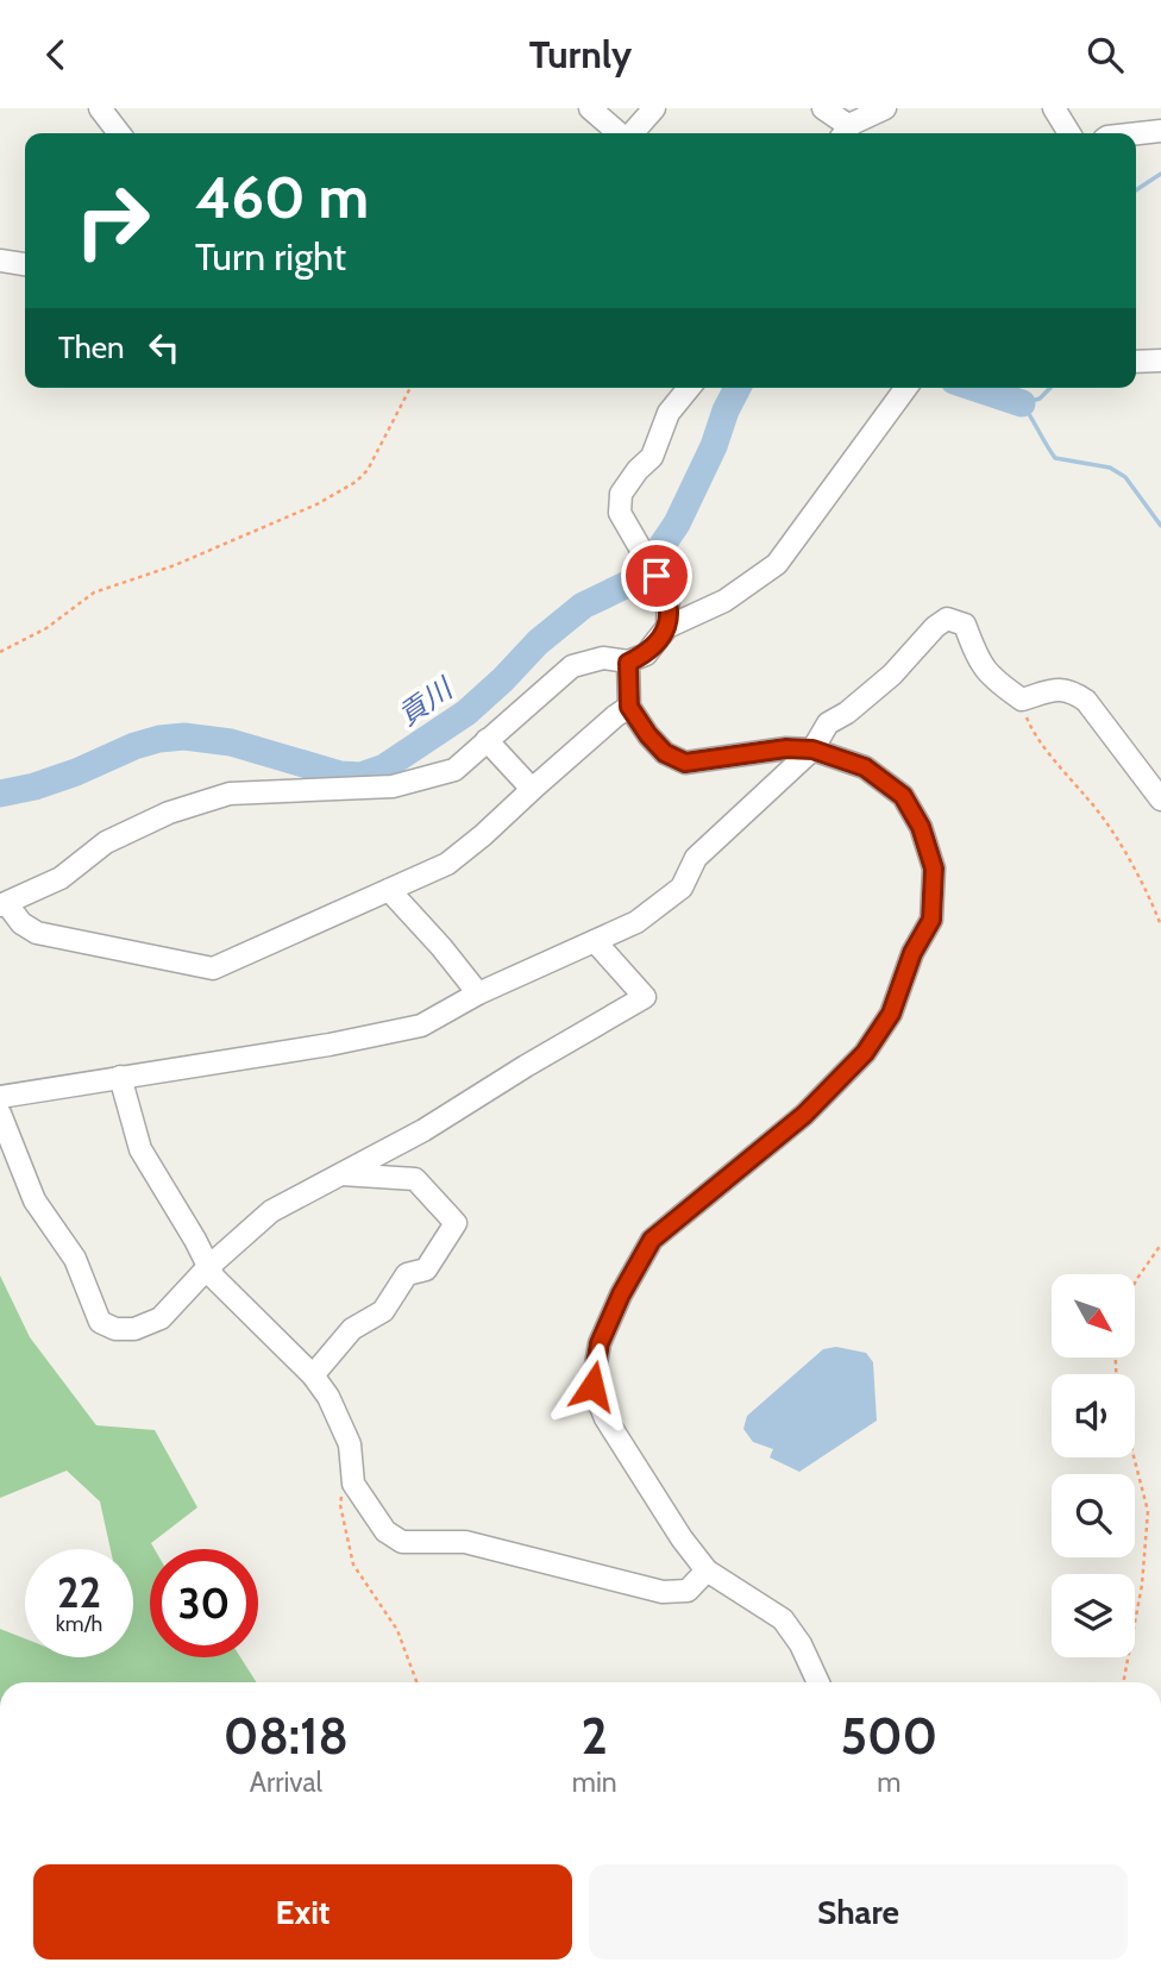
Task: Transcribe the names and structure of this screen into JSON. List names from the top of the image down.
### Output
{
  "water": ["貢川"],
  "north": "bottom right",
  "page": {
    "header": "Turnly",
    "turn": ["460 m", "Turn right"],
    "then": "Then",
    "speed": "22 km/h",
    "limit": "30",
    "eta": [
      "08:18",
      "Arrival",
      "2",
      "min",
      "500",
      "m"
    ],
    "buttons": ["Exit", "Share"]
  }
}
